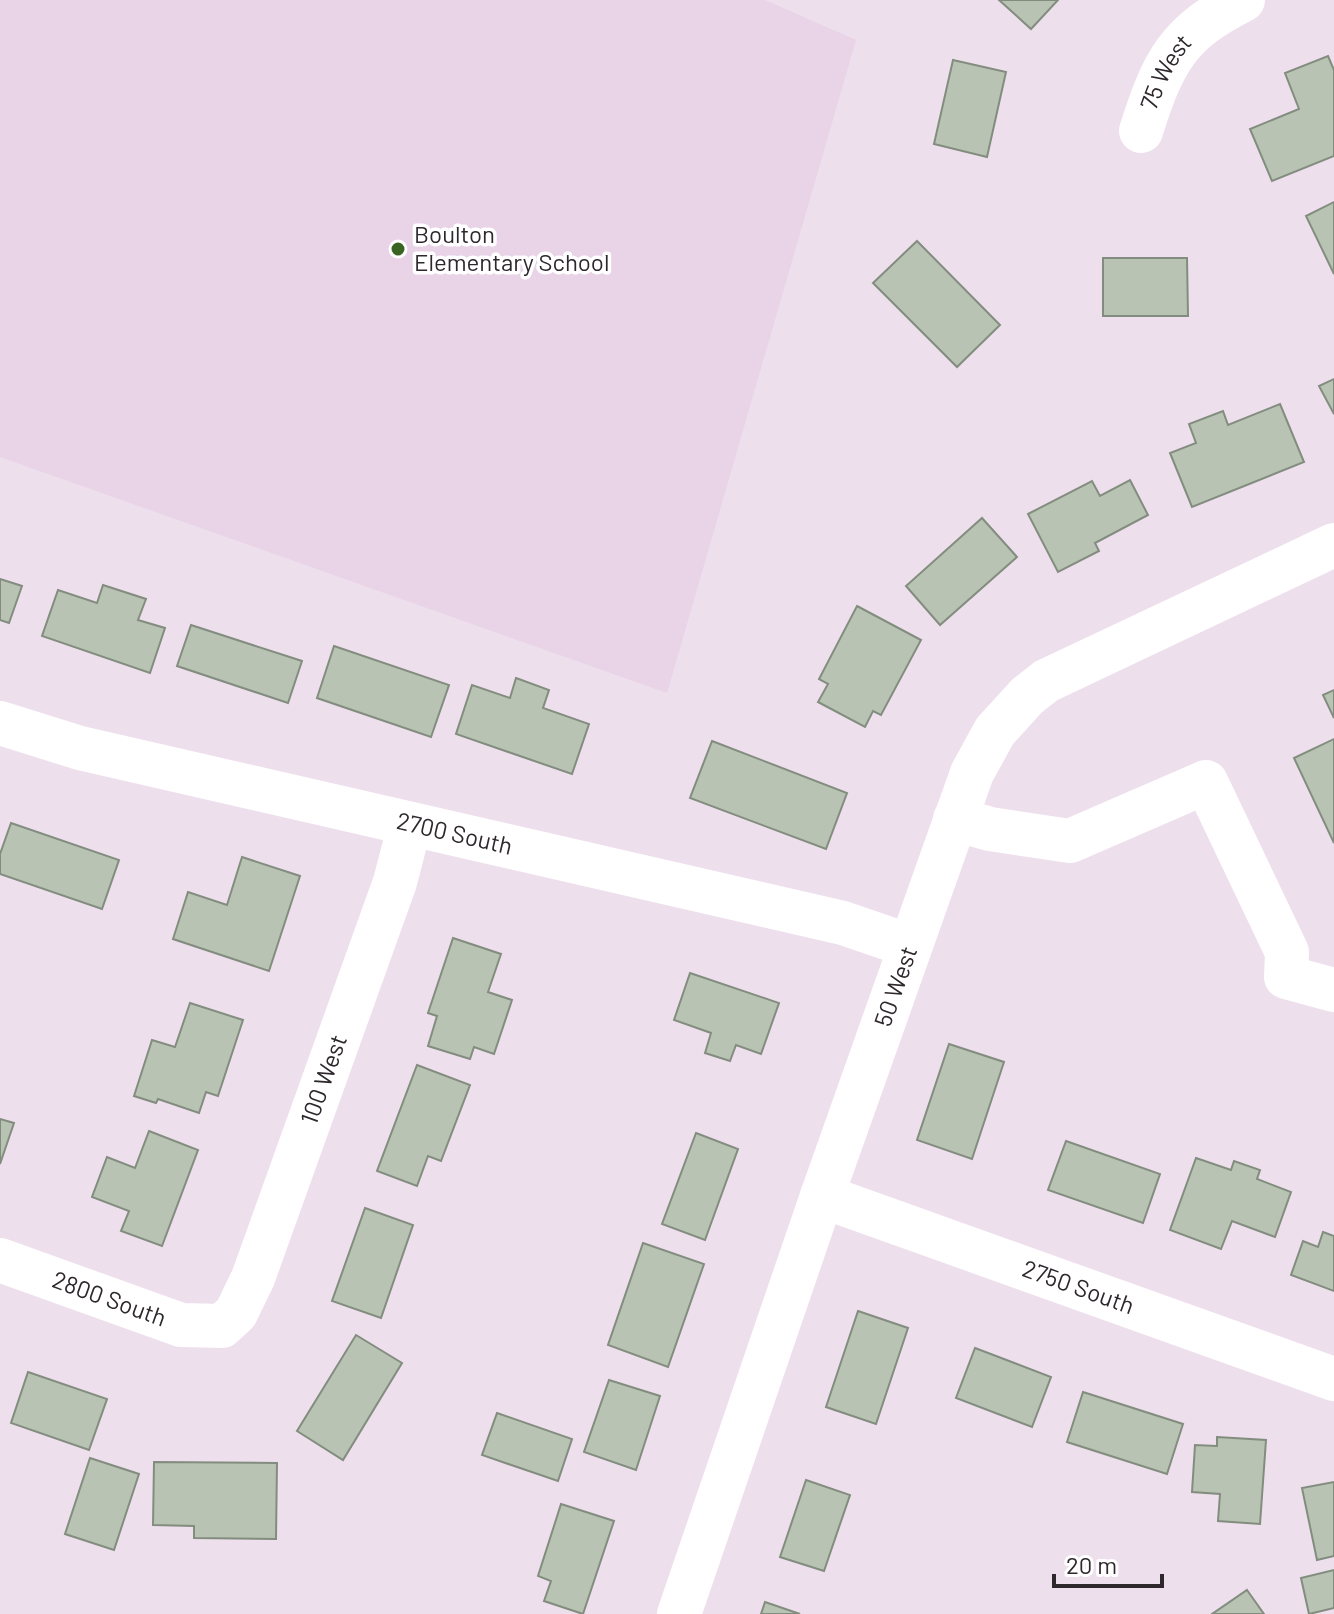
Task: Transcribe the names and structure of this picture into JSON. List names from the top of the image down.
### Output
{
  "streets": {
    "street": [
      "75 West",
      "2700 South",
      "50 West",
      "100 West",
      "2750 South",
      "2800 South"
    ]
  },
  "crossings": [
    ["2700 South", "50 West"],
    ["2700 South", "100 West"],
    ["50 West", "2750 South"],
    ["100 West", "2800 South"]
  ],
  "places": ["Boulton Elementary School"],
  "scale_bar": "20 m"
}
